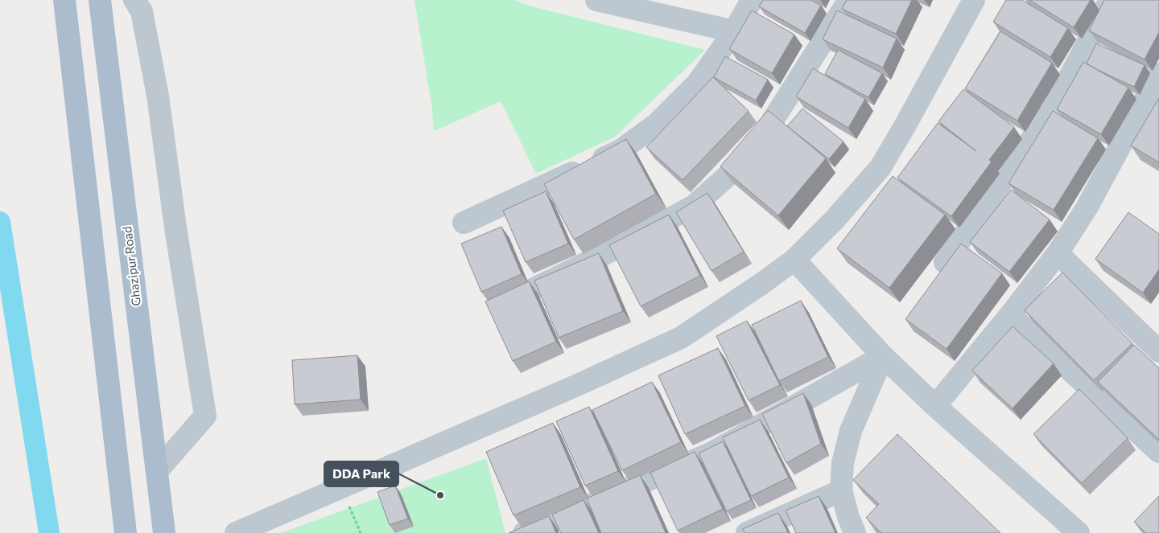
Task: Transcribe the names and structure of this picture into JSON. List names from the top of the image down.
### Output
{
  "streets": {
    "main road": ["Ghazipur Road"]
  },
  "places": ["DDA Park"]
}
